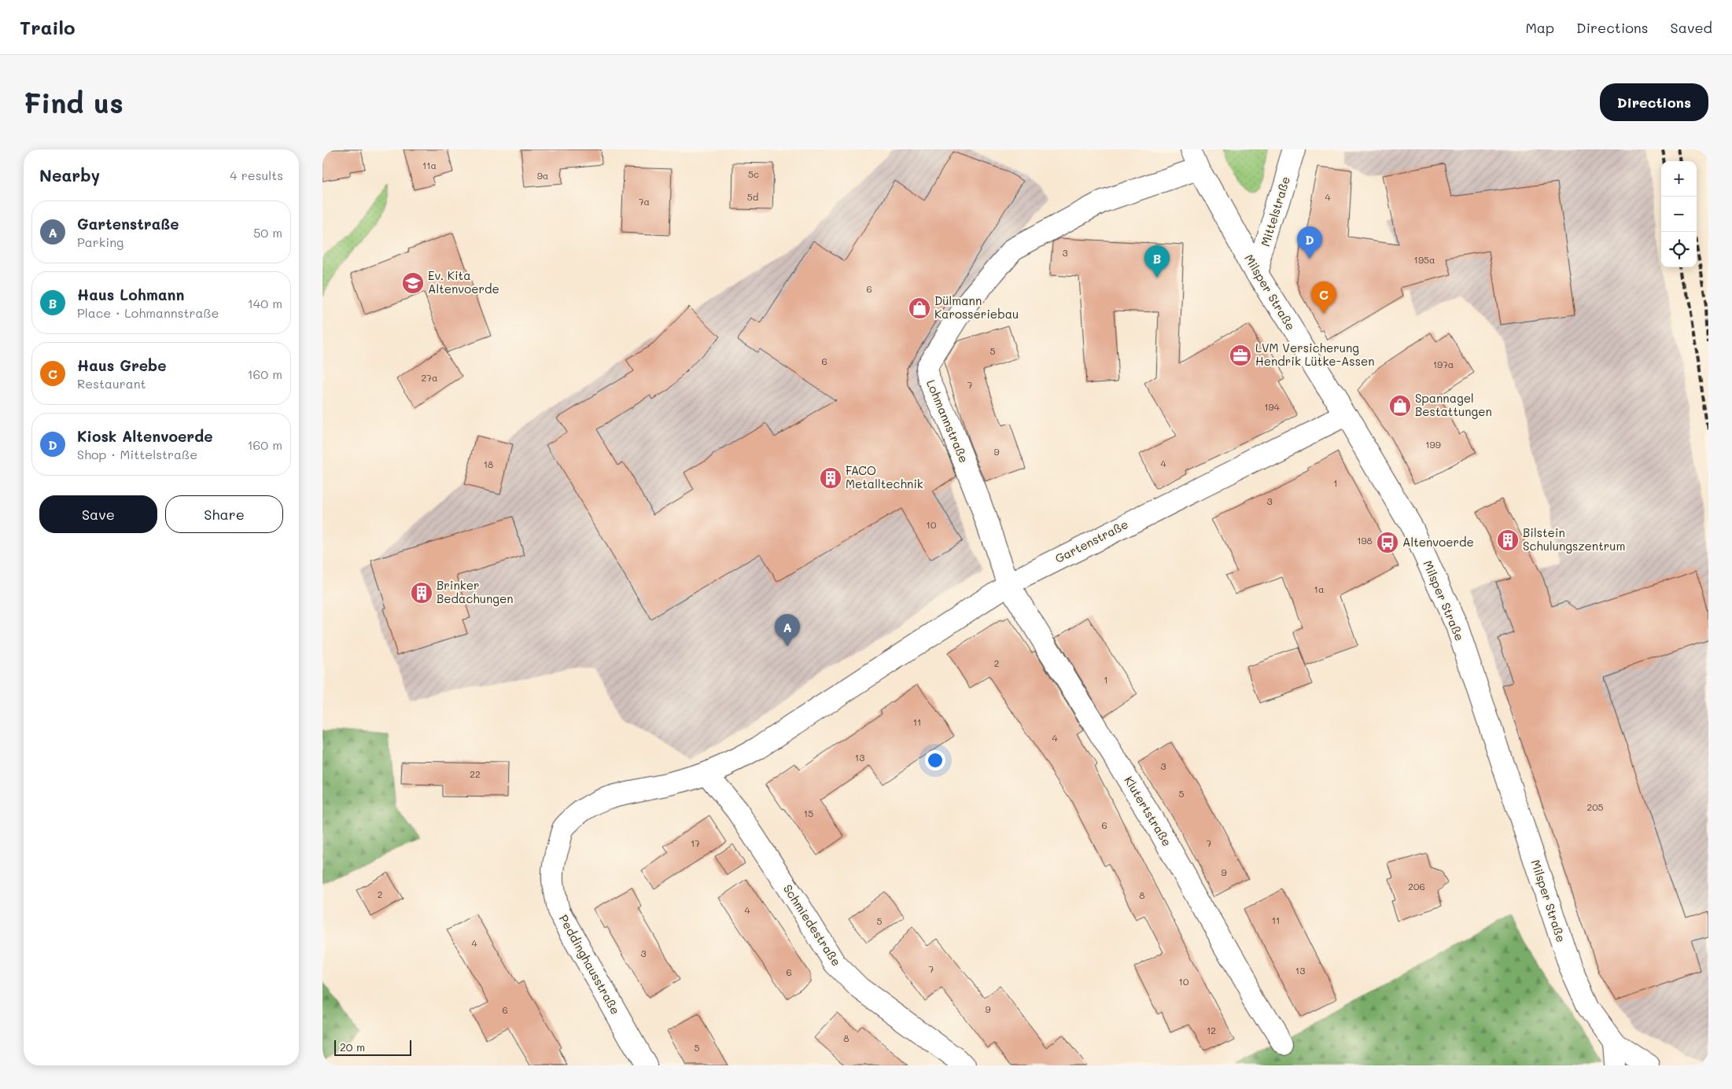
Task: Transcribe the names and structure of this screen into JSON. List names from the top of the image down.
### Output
{
  "streets": {
    "street": [
      "Mittelstraße",
      "Milsper Straße",
      "Lohmannstraße",
      "Gartenstraße",
      "Klutertstraße",
      "Schmiedestraße",
      "Peddinghausstraße"
    ]
  },
  "crossings": [
    ["Mittelstraße", "Milsper Straße"],
    ["Milsper Straße", "Lohmannstraße"],
    ["Milsper Straße", "Gartenstraße"],
    ["Lohmannstraße", "Gartenstraße"],
    ["Lohmannstraße", "Klutertstraße"],
    ["Gartenstraße", "Klutertstraße"],
    ["Gartenstraße", "Schmiedestraße"],
    ["Gartenstraße", "Peddinghausstraße"]
  ],
  "places": {
    "school or university": ["Ev. Kita Altenvoerde"],
    "shop": ["Dülmann Karosseriebau", "Spannagel Bestattungen"],
    "office": ["LVM Versicherung Hendrik Lütke-Assen"],
    "building": ["FACO Metalltechnik", "Bilstein Schulungszentrum", "Brinker Bedachungen"],
    "bus stop": ["Altenvoerde"]
  },
  "house_numbers": [
    "11a",
    "5c",
    "9a",
    "5d",
    "4",
    "7a",
    "3",
    "195a",
    "6",
    "5",
    "6",
    "197a",
    "27a",
    "7",
    "194",
    "199",
    "9",
    "4",
    "18",
    "1",
    "3",
    "10",
    "198",
    "1a",
    "2",
    "1",
    "11",
    "4",
    "13",
    "3",
    "22",
    "5",
    "205",
    "15",
    "6",
    "17",
    "7",
    "9",
    "206",
    "2",
    "8",
    "4",
    "11",
    "5",
    "4",
    "3",
    "7",
    "13",
    "6",
    "10",
    "9",
    "6",
    "12",
    "8",
    "5"
  ],
  "scale_bar": "20 m",
  "page": {
    "header": "Trailo",
    "nav": ["Map", "Directions", "Saved"],
    "buttons": [
      "Directions",
      ["Save", "Share"]
    ],
    "title": "Find us",
    "heading": ["Nearby", "4 results"],
    "map_buttons": ["+", "−"],
    "list": [
      {
        "mark": "A",
        "name": "Gartenstraße",
        "note": "Parking",
        "value": "50 m"
      },
      {
        "mark": "B",
        "name": "Haus Lohmann",
        "note": "Place · Lohmannstraße",
        "value": "140 m"
      },
      {
        "mark": "C",
        "name": "Haus Grebe",
        "note": "Restaurant",
        "value": "160 m"
      },
      {
        "mark": "D",
        "name": "Kiosk Altenvoerde",
        "note": "Shop · Mittelstraße",
        "value": "160 m"
      }
    ],
    "pins": [
      "D",
      "B",
      "C",
      "A"
    ],
    "scale": "20 m"
  }
}
